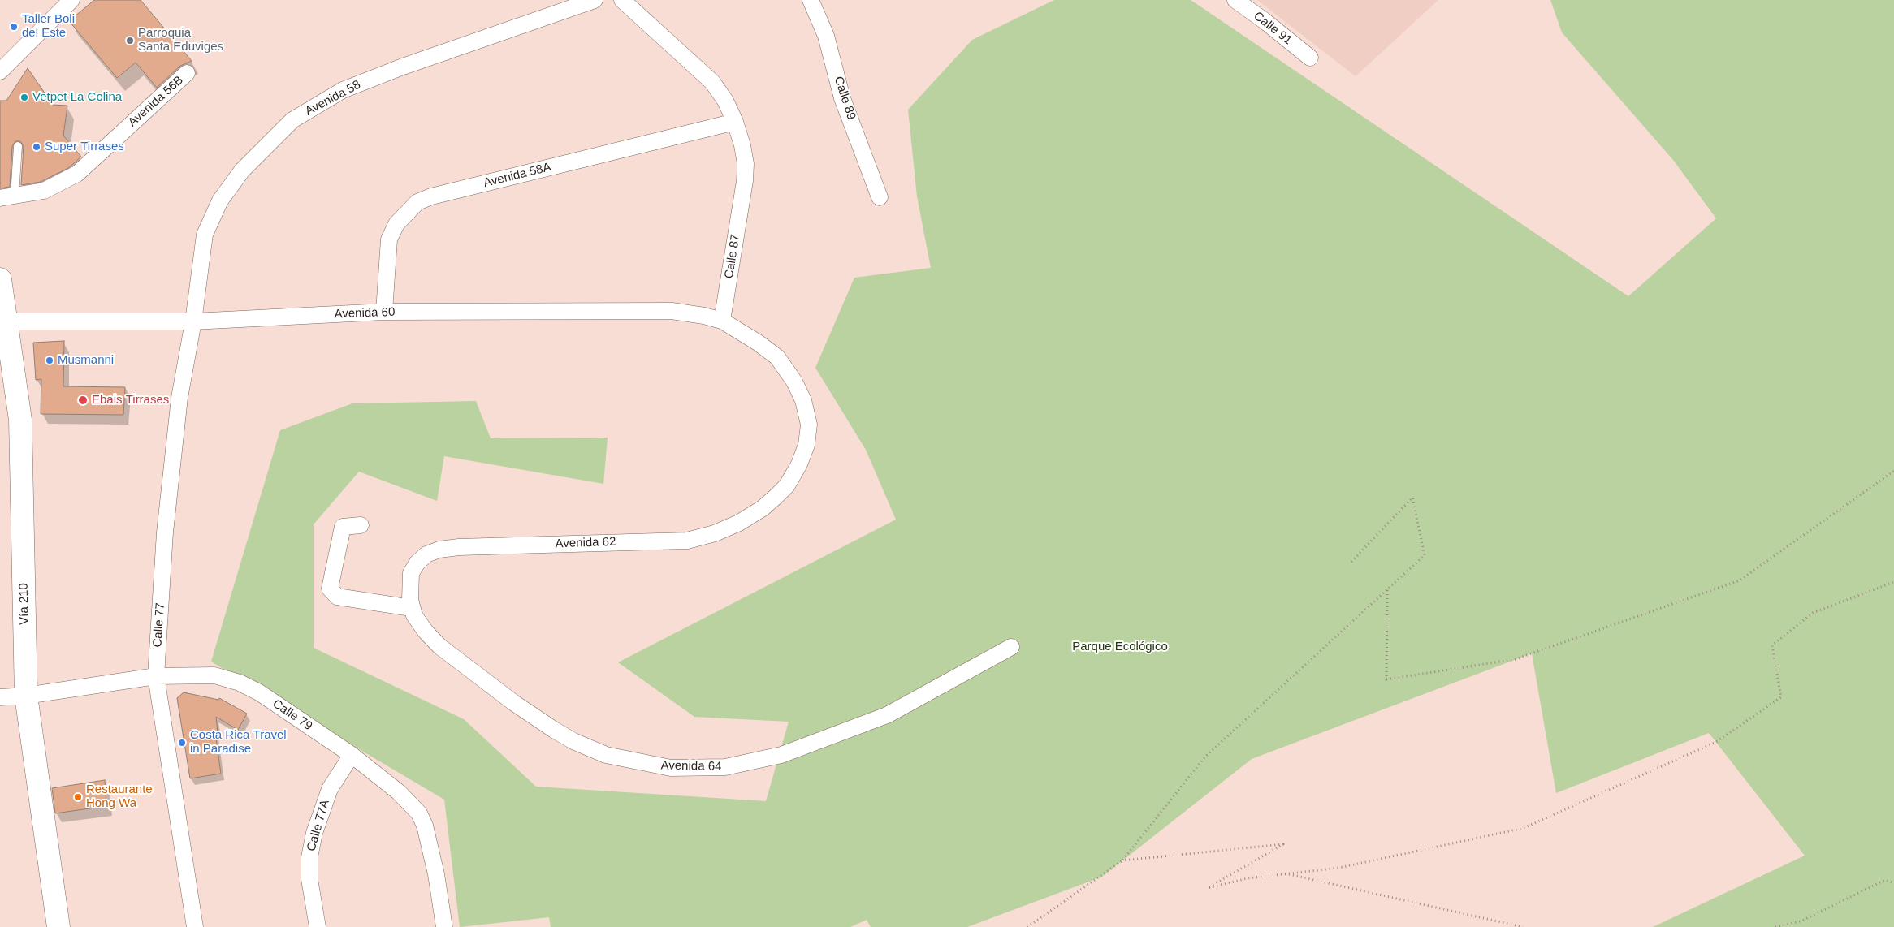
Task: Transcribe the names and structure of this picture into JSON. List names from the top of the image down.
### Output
{
  "streets": {
    "main road": ["Vía 210"],
    "street": [
      "Calle 91",
      "Avenida 58",
      "Calle 89",
      "Avenida 56B",
      "Avenida 58A",
      "Calle 87",
      "Avenida 60",
      "Avenida 62",
      "Calle 77",
      "Calle 79",
      "Avenida 64",
      "Calle 77A"
    ]
  },
  "crossings": [
    ["Avenida 58", "Avenida 60"],
    ["Avenida 58", "Calle 77"],
    ["Avenida 58A", "Calle 87"],
    ["Avenida 58A", "Avenida 60"],
    ["Calle 87", "Avenida 60"],
    ["Calle 87", "Avenida 62"],
    ["Avenida 60", "Avenida 62"],
    ["Avenida 60", "Vía 210"],
    ["Avenida 60", "Calle 77"],
    ["Avenida 62", "Avenida 64"],
    ["Vía 210", "Calle 79"],
    ["Calle 77", "Calle 79"],
    ["Calle 79", "Calle 77A"]
  ],
  "parks": ["Parque Ecológico"],
  "places": [
    "Taller Boli del Este",
    "Parroquia Santa Eduviges",
    "Vetpet La Colina",
    "Super Tirrases",
    "Musmanni",
    "Ebais Tirrases",
    "Costa Rica Travel in Paradise",
    "Restaurante Hong Wa"
  ]
}
